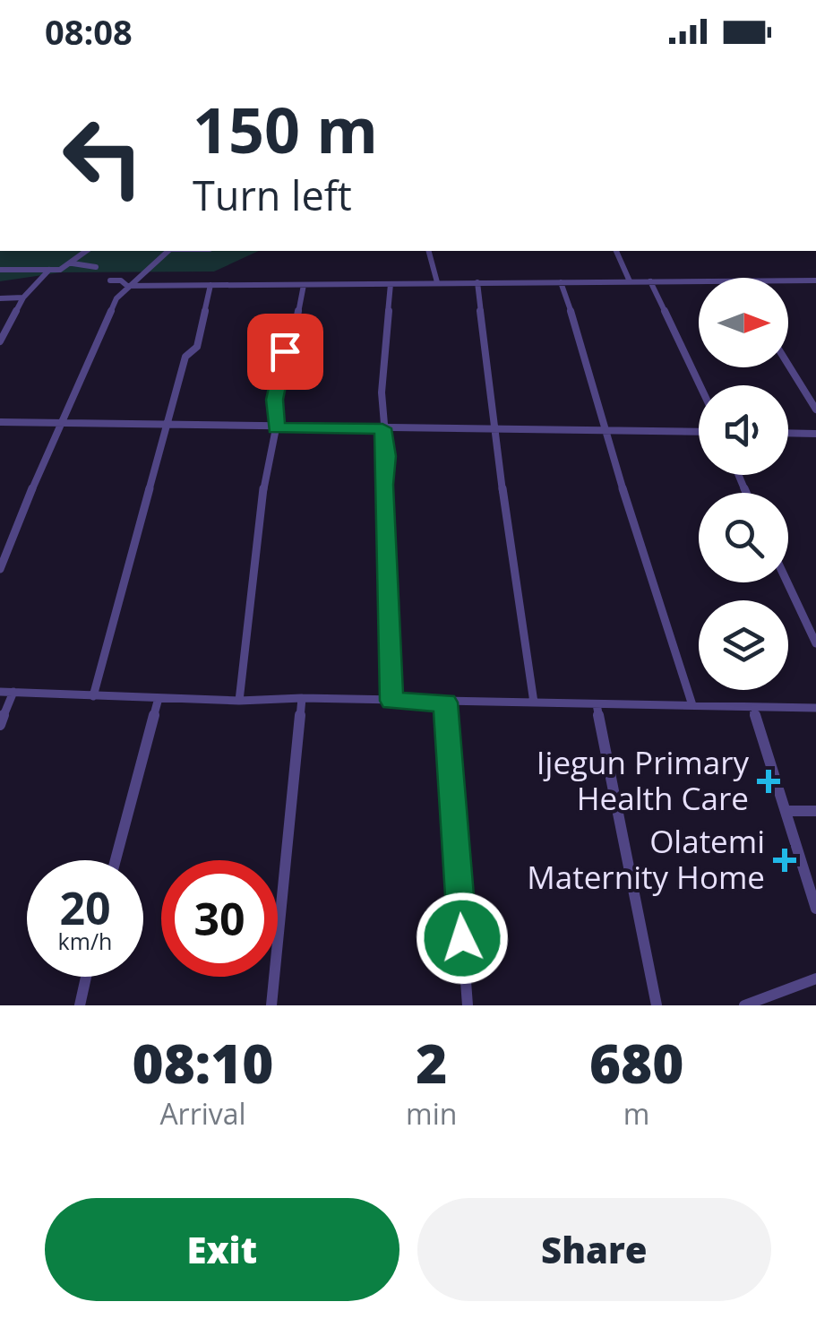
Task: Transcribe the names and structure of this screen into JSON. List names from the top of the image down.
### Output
{
  "places": {
    "health": ["Ijegun Primary Health Care", "Olatemi Maternity Home"]
  },
  "north": "right",
  "page": {
    "status": "08:08",
    "turn": ["150 m", "Turn left"],
    "speed": "20 km/h",
    "limit": "30",
    "eta": [
      "08:10",
      "Arrival",
      "2",
      "min",
      "680",
      "m"
    ],
    "buttons": ["Exit", "Share"]
  }
}
